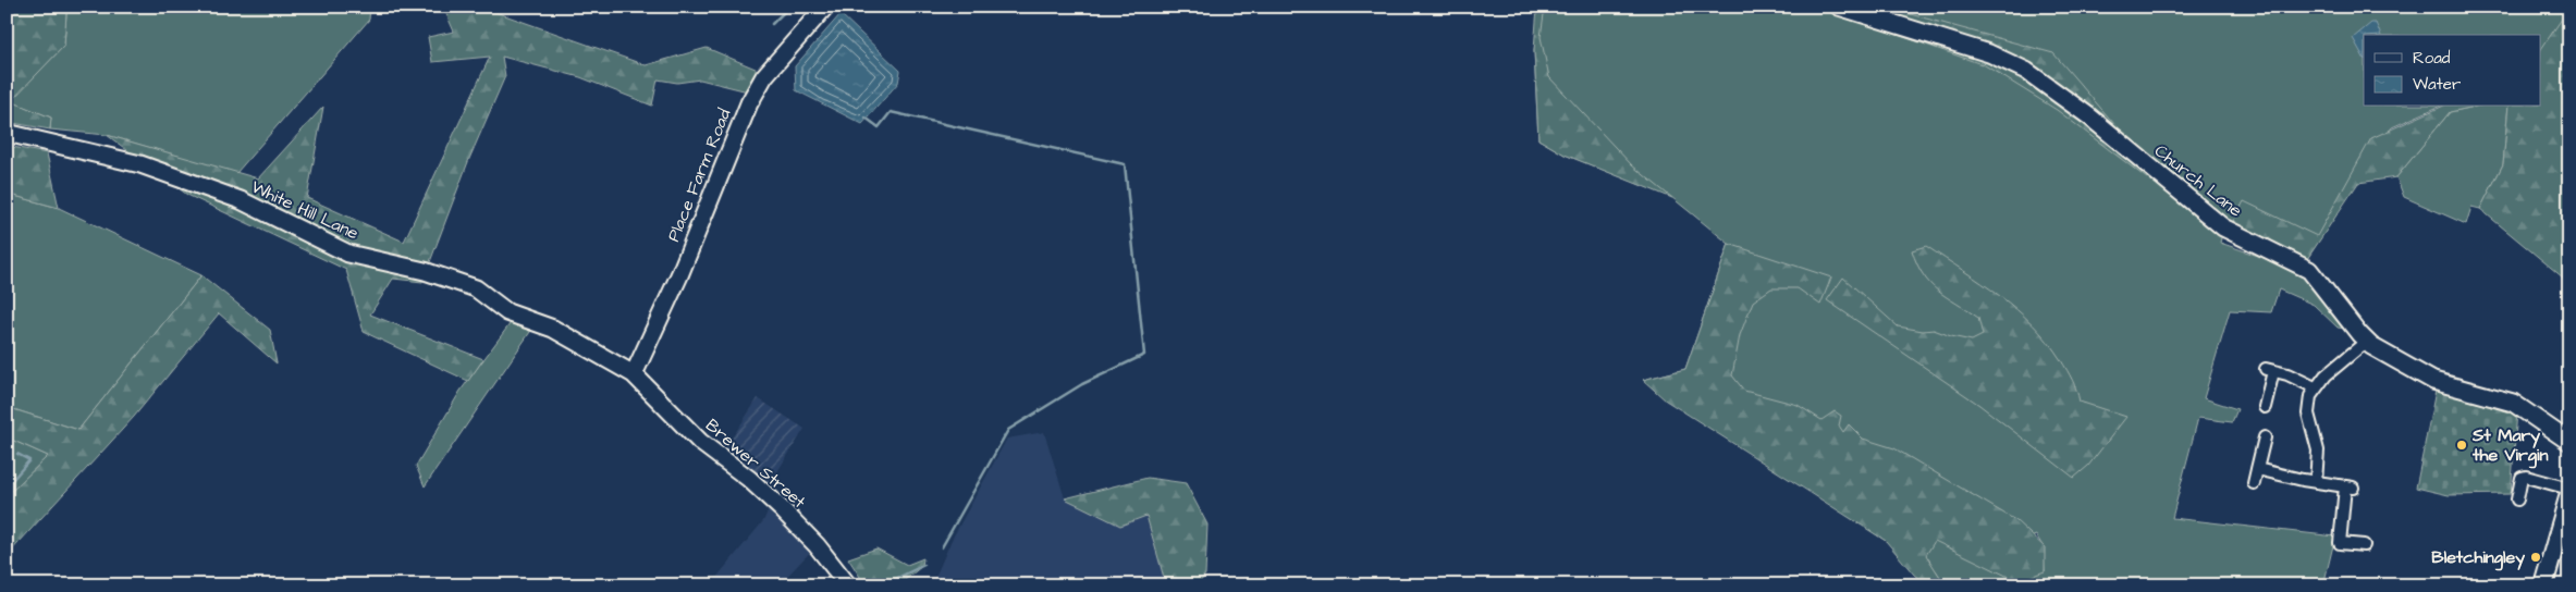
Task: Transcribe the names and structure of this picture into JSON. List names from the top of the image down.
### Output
{
  "streets": {
    "street": [
      "Place Farm Road",
      "Church Lane",
      "White Hill Lane",
      "Brewer Street"
    ]
  },
  "crossings": [
    ["Place Farm Road", "White Hill Lane"],
    ["Place Farm Road", "Brewer Street"],
    ["White Hill Lane", "Brewer Street"]
  ],
  "places": ["St Mary the Virgin", "Bletchingley"],
  "legend": ["Road", "Water"]
}
